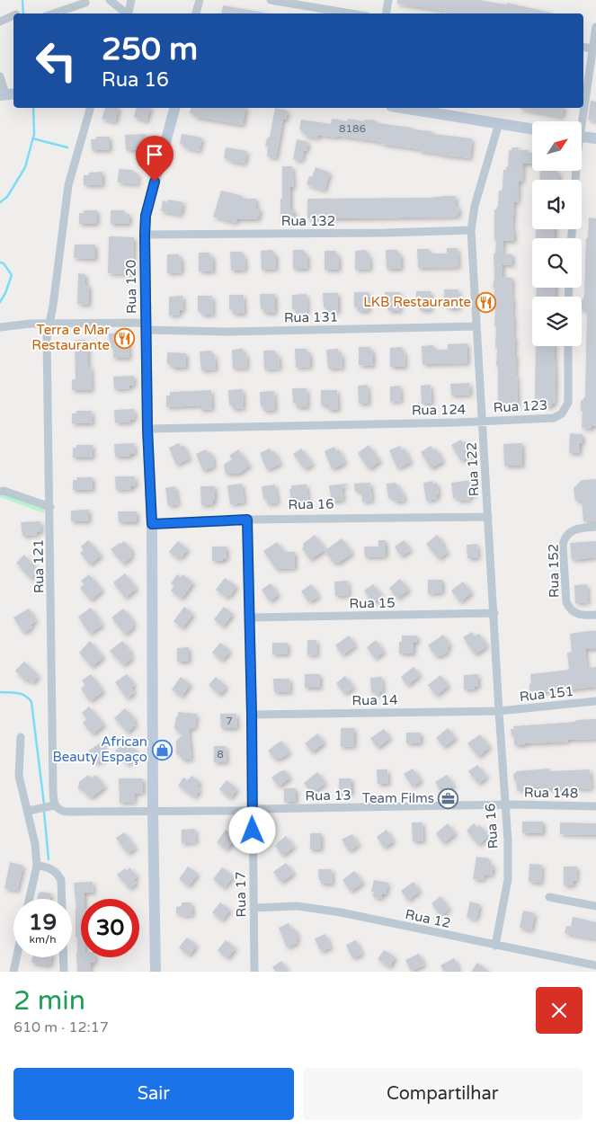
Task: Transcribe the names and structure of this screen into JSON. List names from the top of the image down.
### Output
{
  "streets": {
    "street": [
      "Rua 132",
      "Rua 120",
      "Rua 131",
      "Rua 123",
      "Rua 124",
      "Rua 122",
      "Rua 16",
      "Rua 121",
      "Rua 152",
      "Rua 15",
      "Rua 151",
      "Rua 14",
      "Rua 148",
      "Rua 13",
      "Rua 17",
      "Rua 12"
    ]
  },
  "crossings": [
    ["Rua 132", "Rua 120"],
    ["Rua 132", "Rua 124"],
    ["Rua 120", "Rua 131"],
    ["Rua 120", "Rua 124"],
    ["Rua 120", "Rua 16"],
    ["Rua 131", "Rua 124"],
    ["Rua 123", "Rua 124"],
    ["Rua 123", "Rua 122"],
    ["Rua 124", "Rua 122"],
    ["Rua 122", "Rua 16"],
    ["Rua 16", "Rua 15"],
    ["Rua 16", "Rua 151"],
    ["Rua 16", "Rua 14"],
    ["Rua 16", "Rua 148"],
    ["Rua 16", "Rua 13"],
    ["Rua 16", "Rua 17"],
    ["Rua 16", "Rua 12"],
    ["Rua 15", "Rua 17"],
    ["Rua 151", "Rua 14"],
    ["Rua 14", "Rua 17"],
    ["Rua 148", "Rua 13"],
    ["Rua 13", "Rua 17"],
    ["Rua 17", "Rua 12"]
  ],
  "places": {
    "restaurant": ["LKB Restaurante", "Terra e Mar Restaurante"],
    "shop": ["African Beauty Espaço"],
    "office": ["Team Films"]
  },
  "house_numbers": ["8186", "7", "8"],
  "north": "top right",
  "page": {
    "turn": ["250 m", "Rua 16"],
    "speed": "19 km/h",
    "limit": "30",
    "heading": ["2 min", "610 m · 12:17"],
    "buttons": ["Sair", "Compartilhar"]
  }
}
